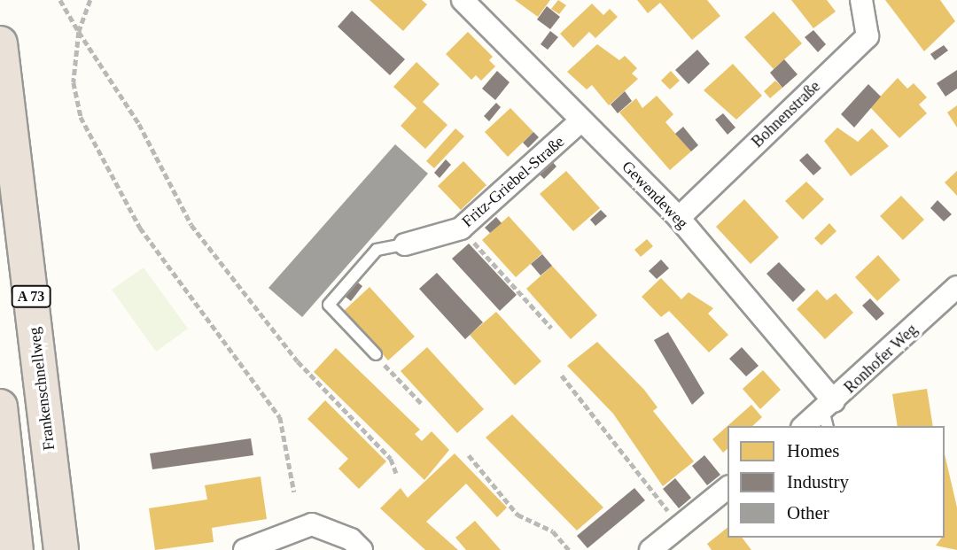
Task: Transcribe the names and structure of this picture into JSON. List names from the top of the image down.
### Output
{
  "streets": {
    "highway": ["A 73", "Frankenschnellweg"],
    "street": [
      "Bohnenstraße",
      "Fritz-Griebel-Straße",
      "Gewendeweg",
      "Ronhofer Weg"
    ]
  },
  "crossings": [
    ["Bohnenstraße", "Gewendeweg"],
    ["Fritz-Griebel-Straße", "Gewendeweg"],
    ["Gewendeweg", "Ronhofer Weg"]
  ],
  "legend": ["Homes", "Industry", "Other"]
}
